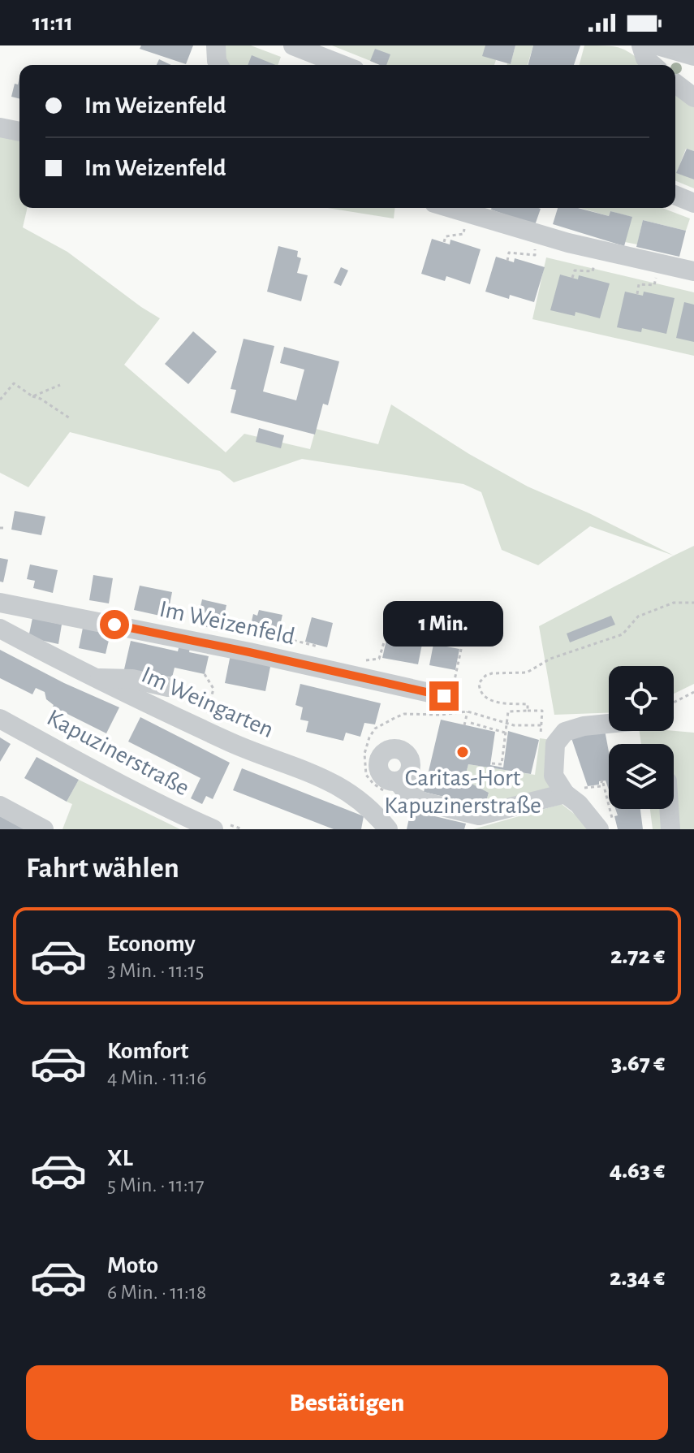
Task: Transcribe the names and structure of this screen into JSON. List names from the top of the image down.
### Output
{
  "streets": {
    "street": ["Im Weizenfeld", "Im Weingarten", "Kapuzinerstraße"]
  },
  "places": ["Caritas-Hort Kapuzinerstraße"],
  "page": {
    "status": "11:11",
    "banner": ["Im Weizenfeld", "Im Weizenfeld"],
    "bubble": "1 Min.",
    "heading": "Fahrt wählen",
    "list": [
      {
        "name": "Economy",
        "note": "3 Min. · 11:15",
        "value": "2.72 €"
      },
      {
        "name": "Komfort",
        "note": "4 Min. · 11:16",
        "value": "3.67 €"
      },
      {
        "name": "XL",
        "note": "5 Min. · 11:17",
        "value": "4.63 €"
      },
      {
        "name": "Moto",
        "note": "6 Min. · 11:18",
        "value": "2.34 €"
      }
    ],
    "buttons": "Bestätigen"
  }
}
